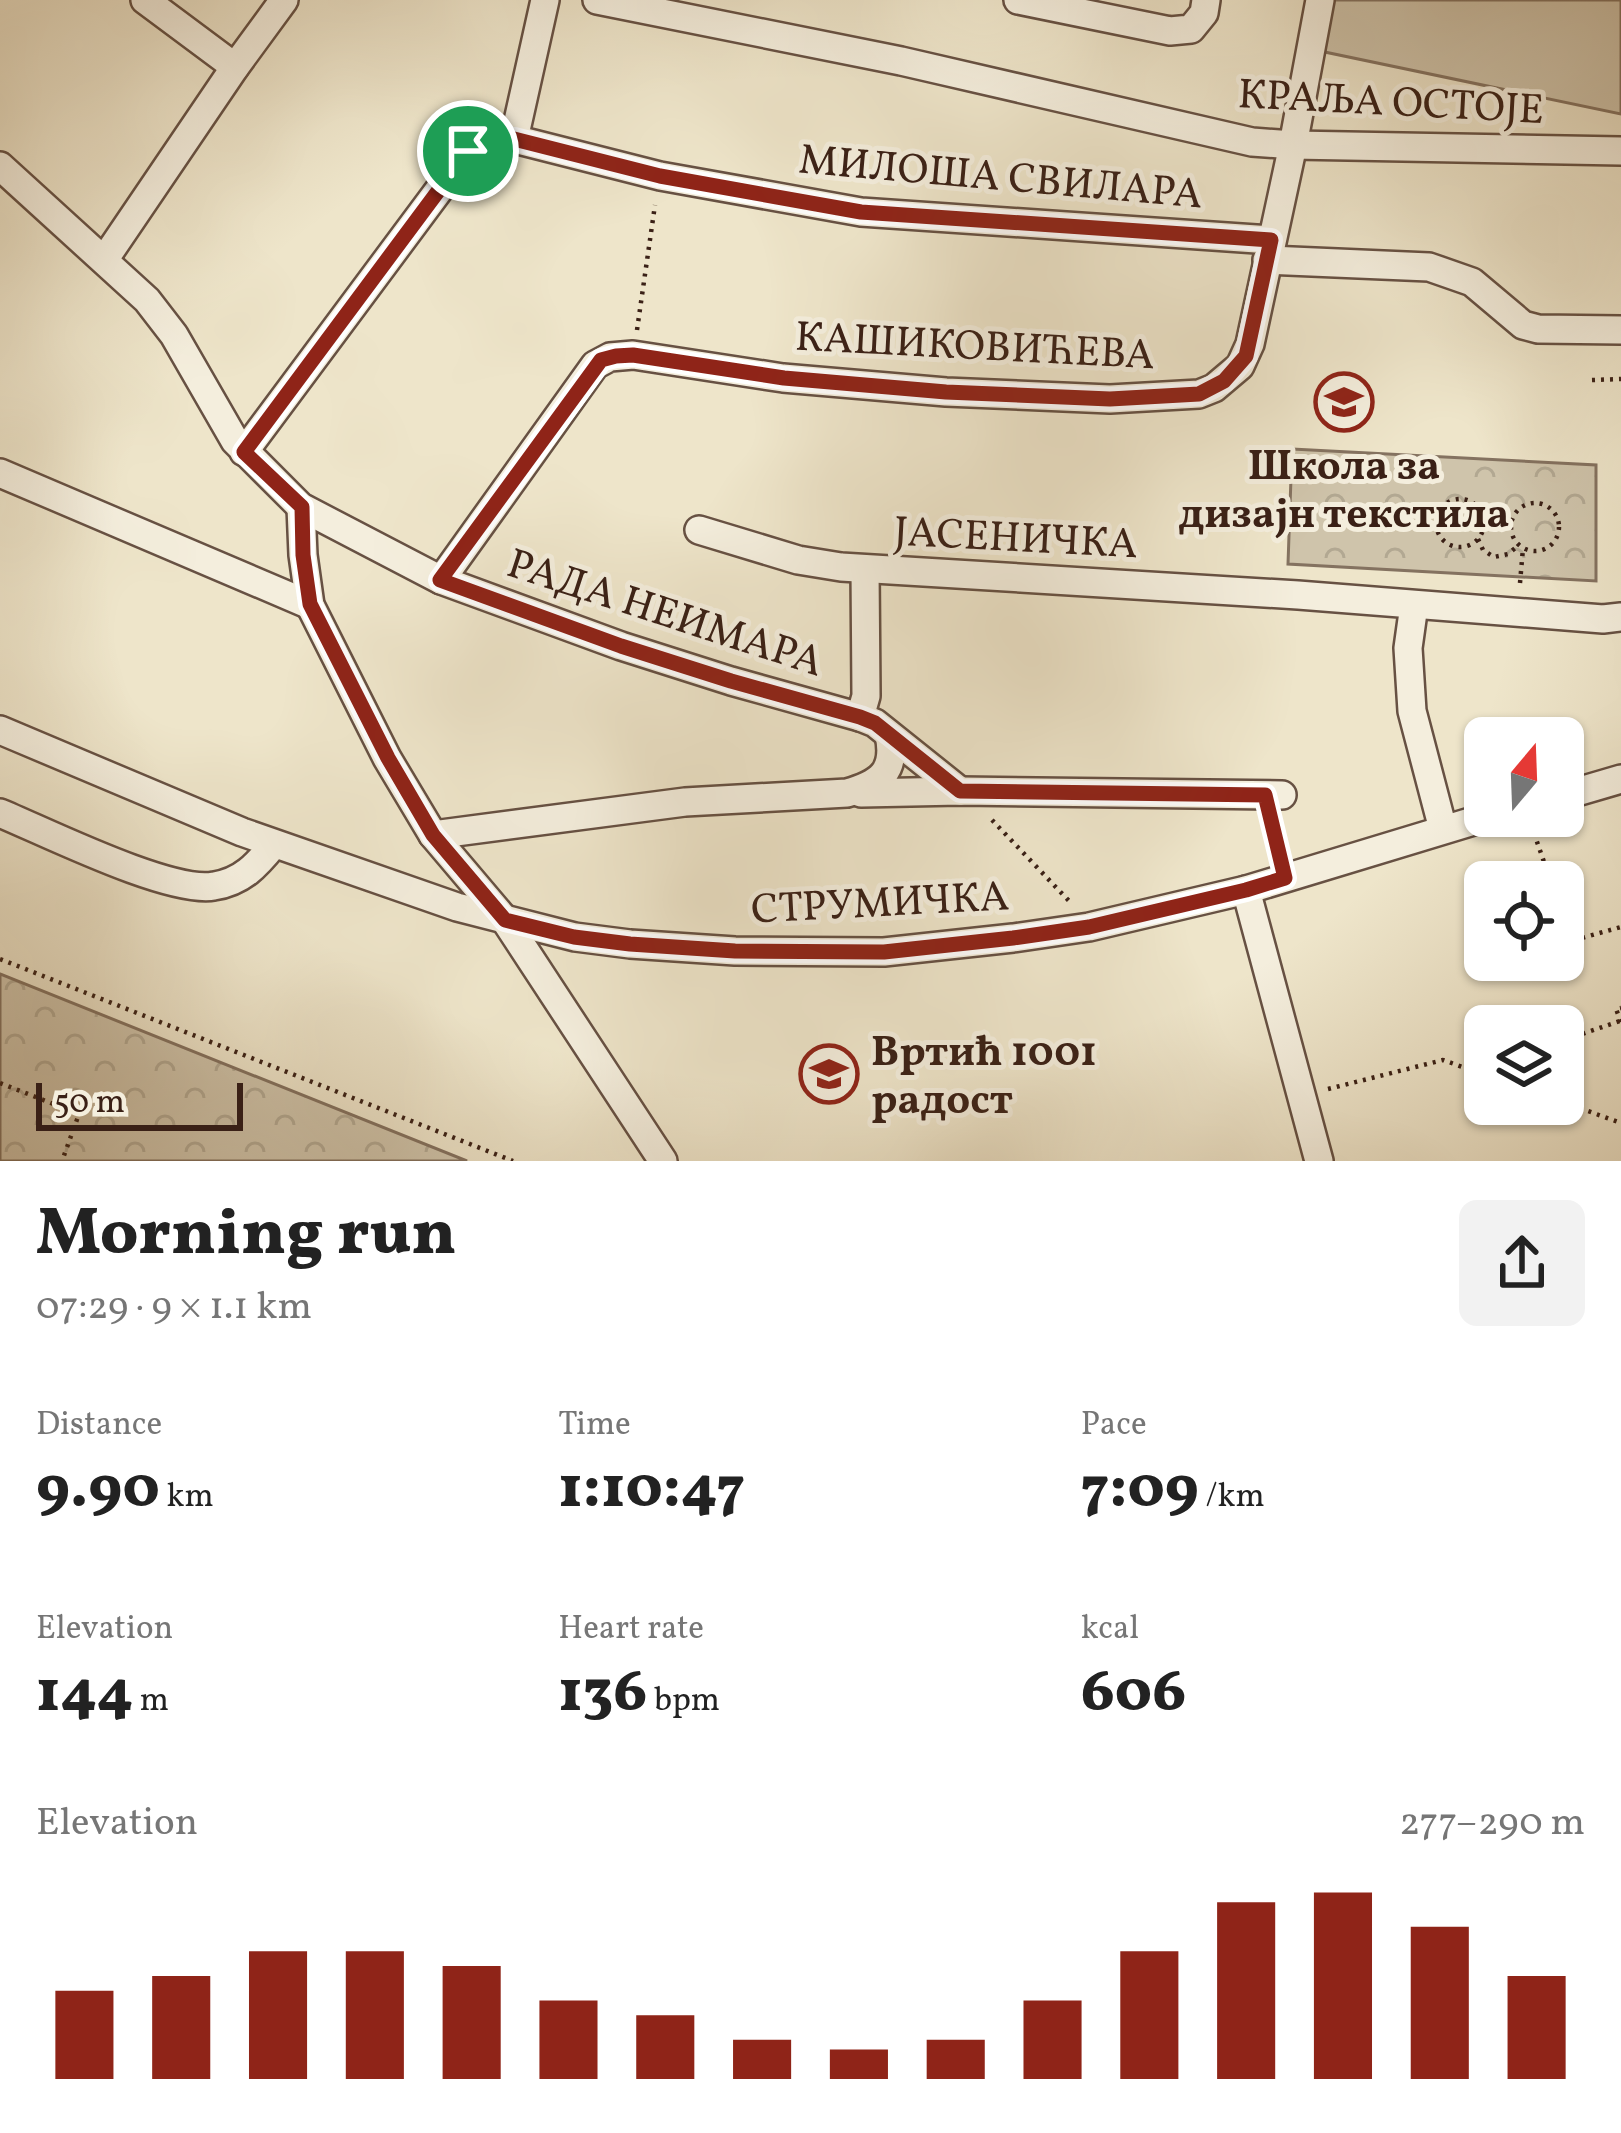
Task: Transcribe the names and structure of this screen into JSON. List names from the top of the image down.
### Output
{
  "streets": {
    "street": [
      "КРАЉА ОСТОЈЕ",
      "МИЛОША СВИЛАРА",
      "КАШИКОВИЋЕВА",
      "ЈАСЕНИЧКА",
      "РАДА НЕИМАРА",
      "СТРУМИЧКА"
    ]
  },
  "crossings": [
    ["КРАЉА ОСТОЈЕ", "КАШИКОВИЋЕВА"],
    ["МИЛОША СВИЛАРА", "КАШИКОВИЋЕВА"]
  ],
  "places": {
    "school or university": ["Школа за дизајн текстила", "Вртић 1001 радост"]
  },
  "scale_bar": "50 m",
  "north": "top",
  "page": {
    "scale": "50 m",
    "heading": ["Morning run", "07:29 · 9 × 1.1 km"],
    "stats": [
      ["Distance", "9.90 km"],
      ["Time", "1:10:47"],
      ["Pace", "7:09 /km"],
      ["Elevation", "144 m"],
      ["Heart rate", "136 bpm"],
      ["kcal", "606"]
    ],
    "chart": ["Elevation", "277–290 m"]
  }
}
